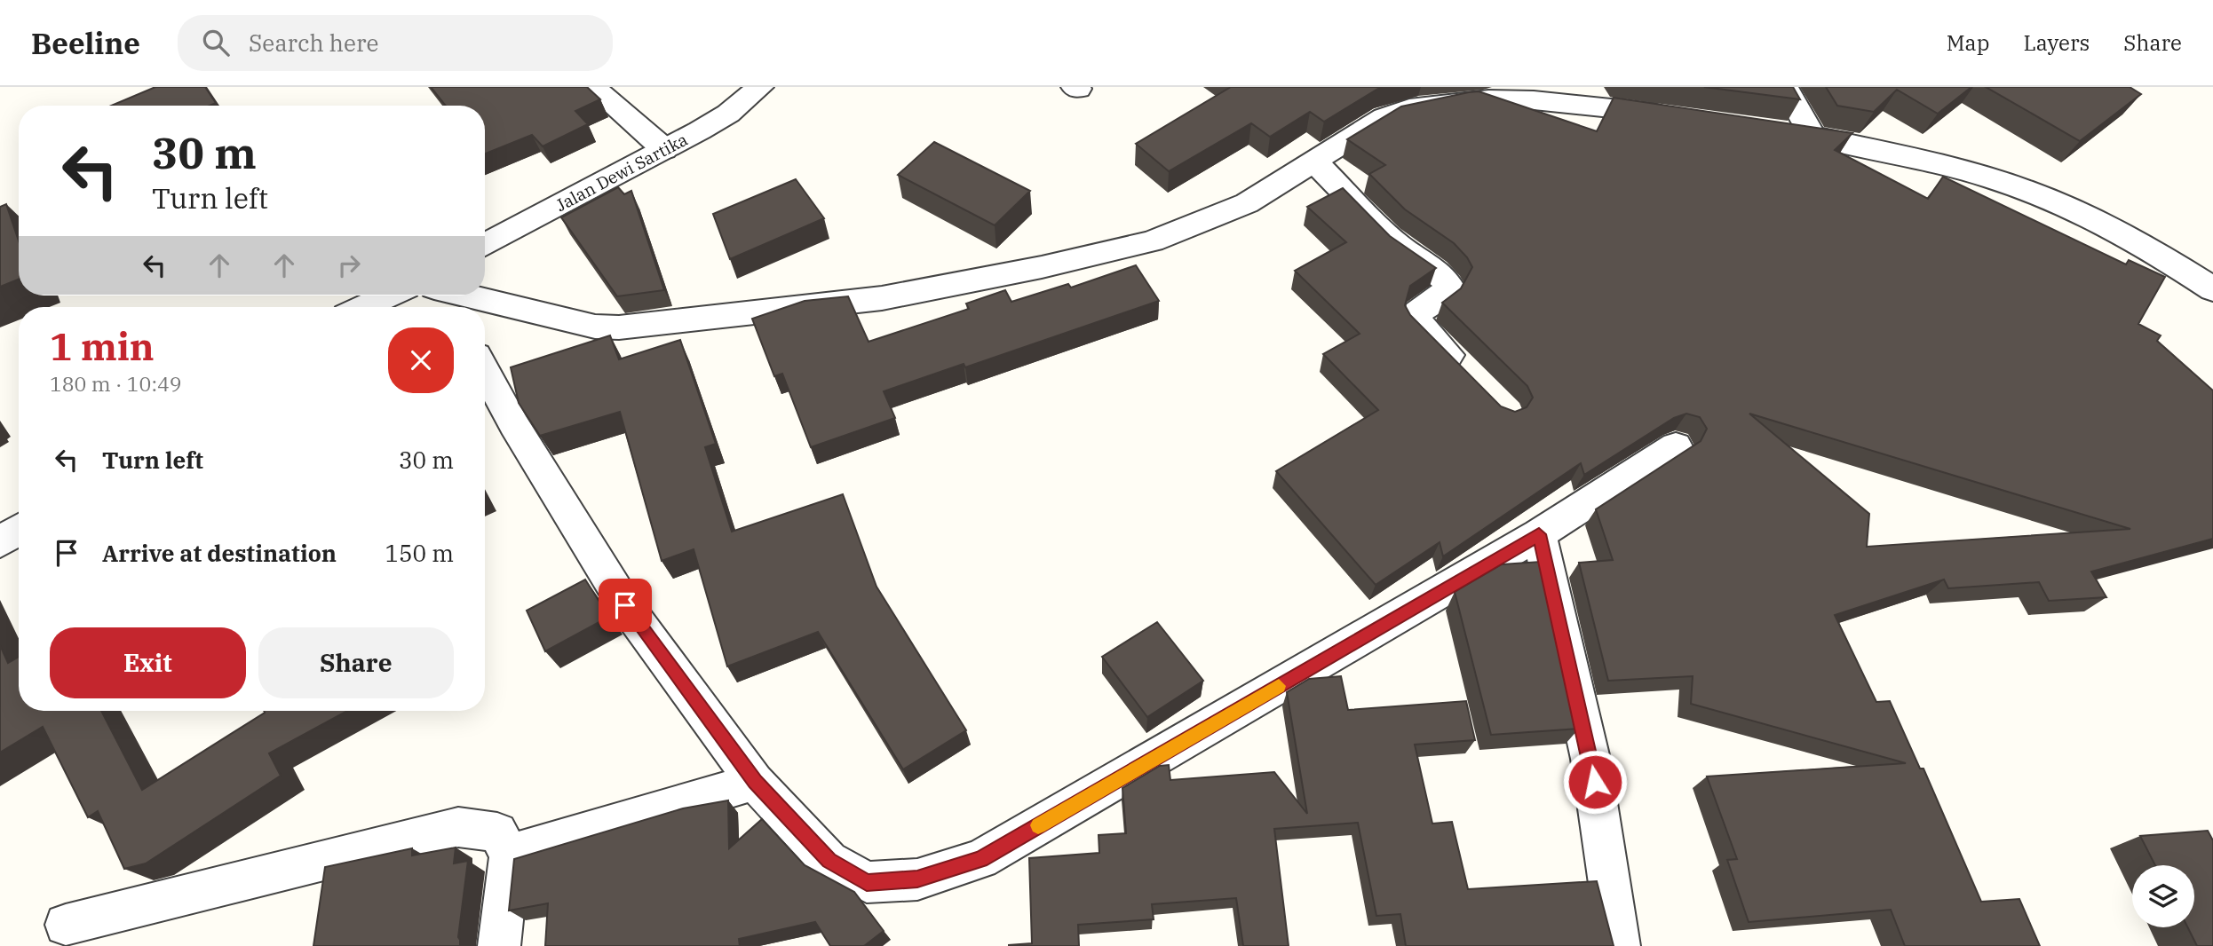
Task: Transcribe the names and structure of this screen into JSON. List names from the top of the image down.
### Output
{
  "streets": {
    "street": ["Jalan Dewi Sartika"]
  },
  "page": {
    "header": "Beeline",
    "search": "Search here",
    "nav": ["Map", "Layers", "Share"],
    "turn": ["30 m", "Turn left"],
    "heading": ["1 min", "180 m · 10:49"],
    "list": [
      {
        "name": "Turn left",
        "value": "30 m"
      },
      {
        "name": "Arrive at destination",
        "value": "150 m"
      }
    ],
    "buttons": ["Exit", "Share"]
  }
}
